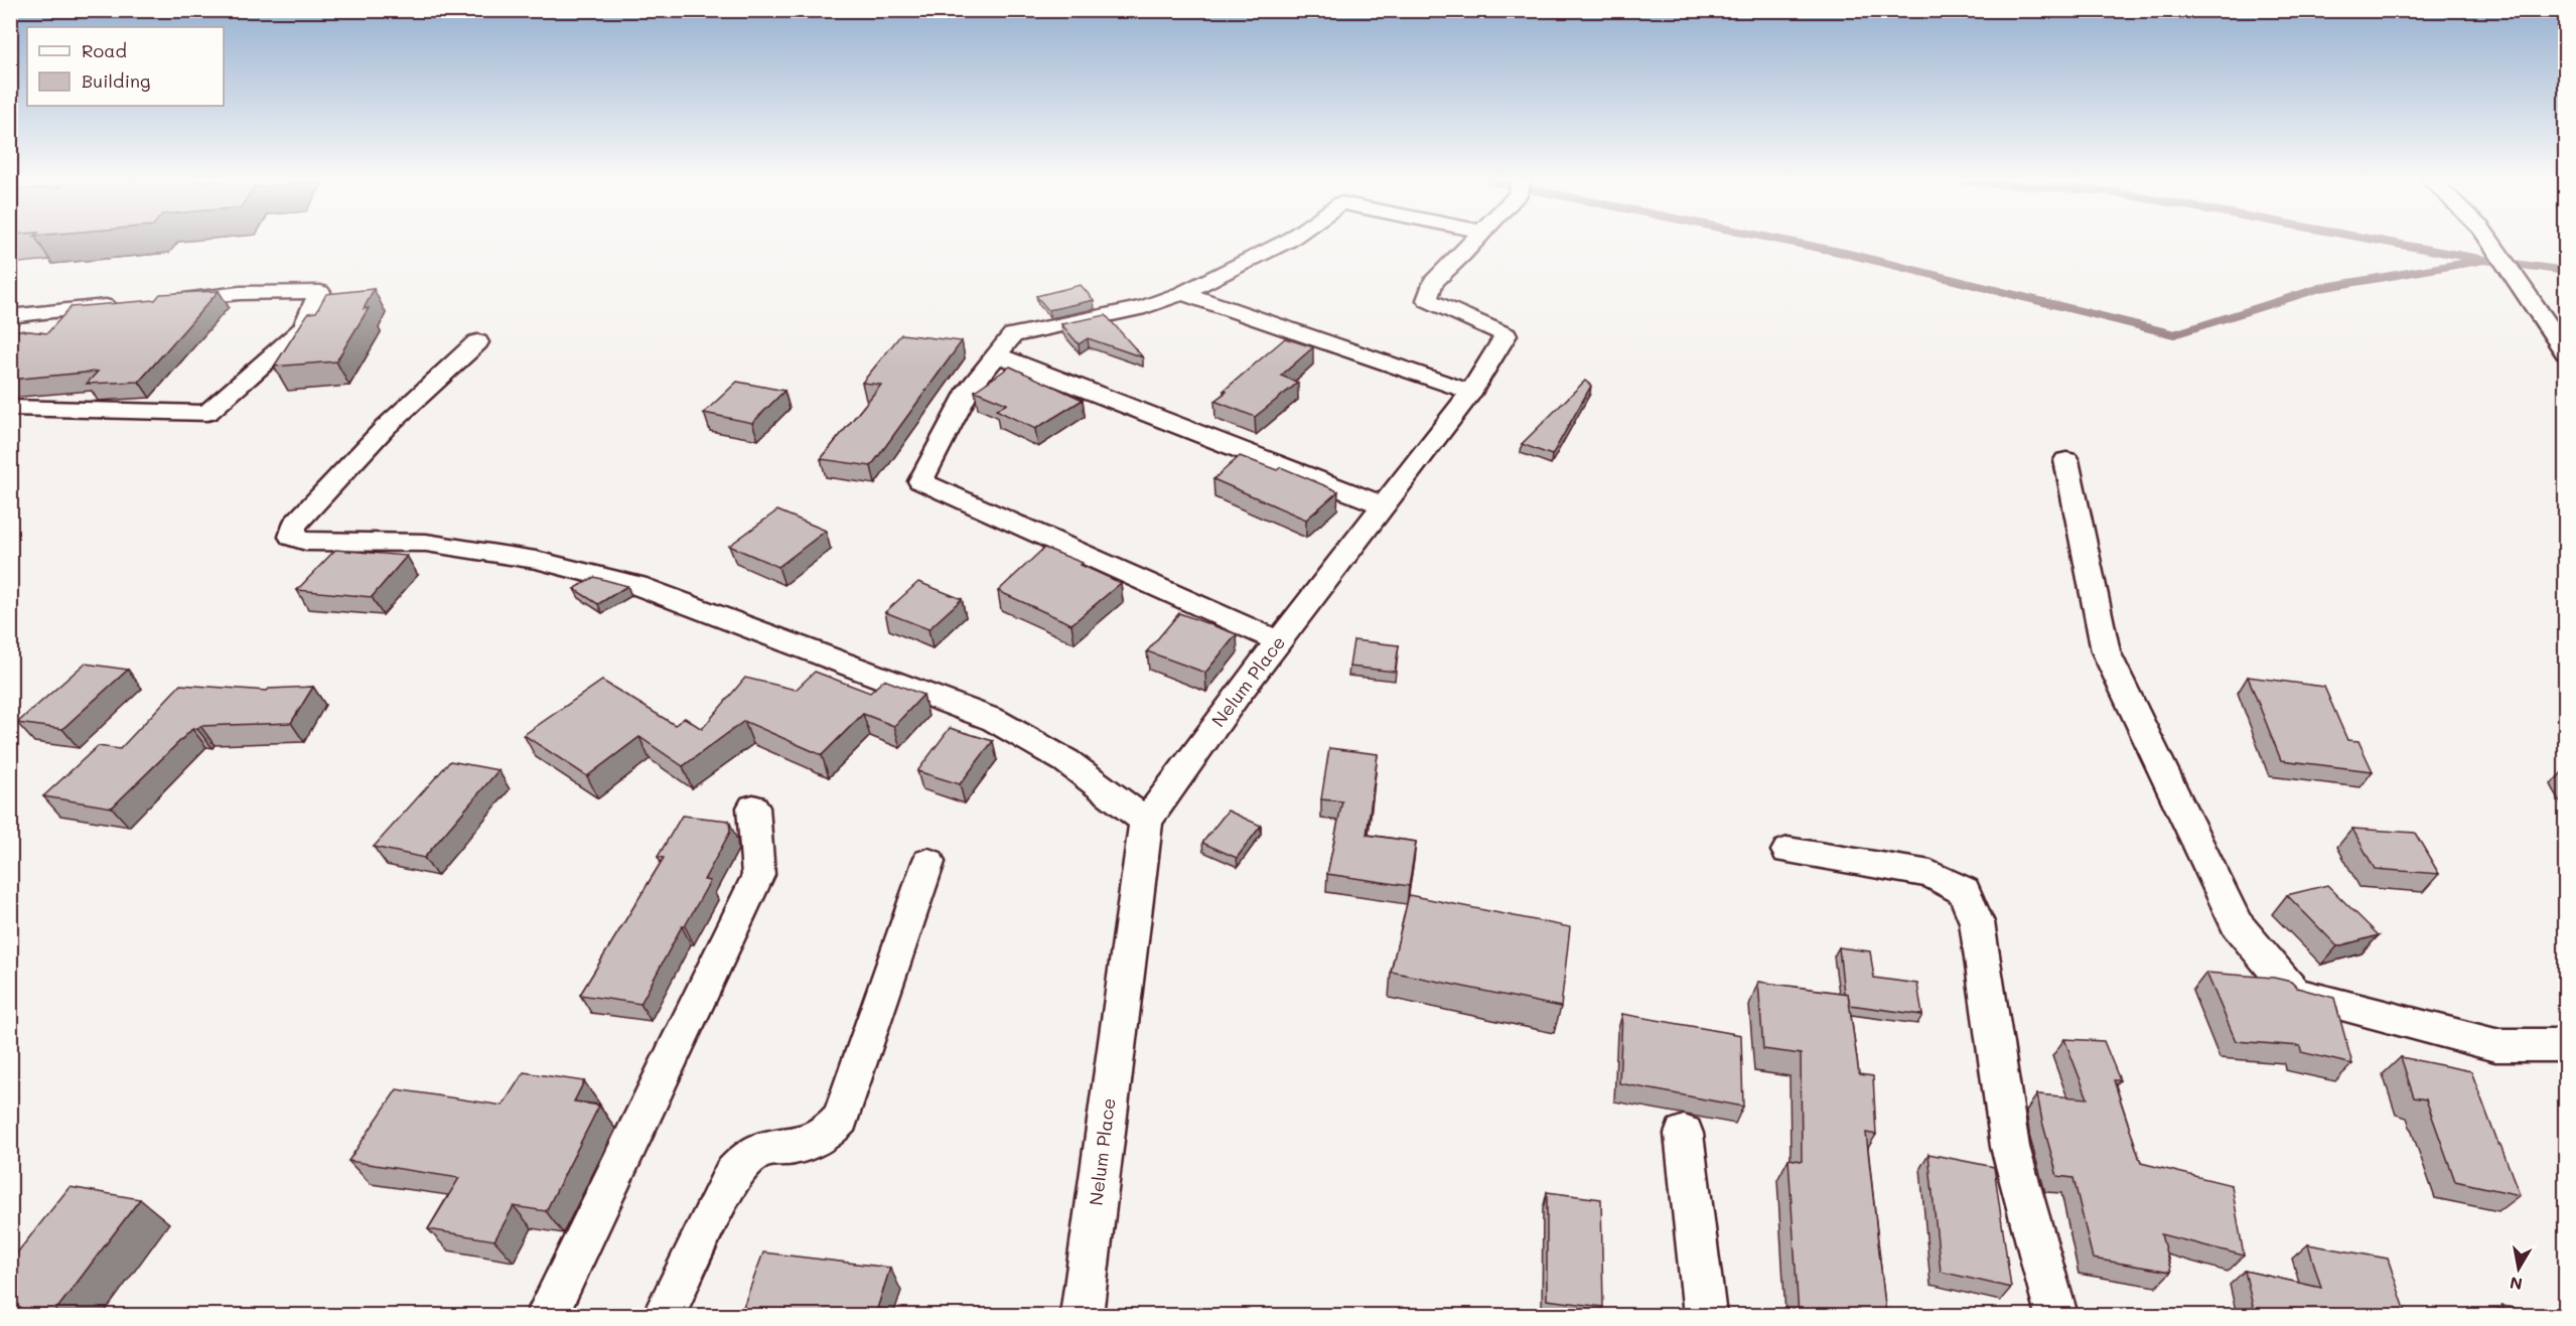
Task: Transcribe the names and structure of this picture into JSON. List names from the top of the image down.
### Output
{
  "streets": {
    "street": ["Nelum Place"]
  },
  "legend": ["Road", "Building"],
  "north": "bottom"
}
